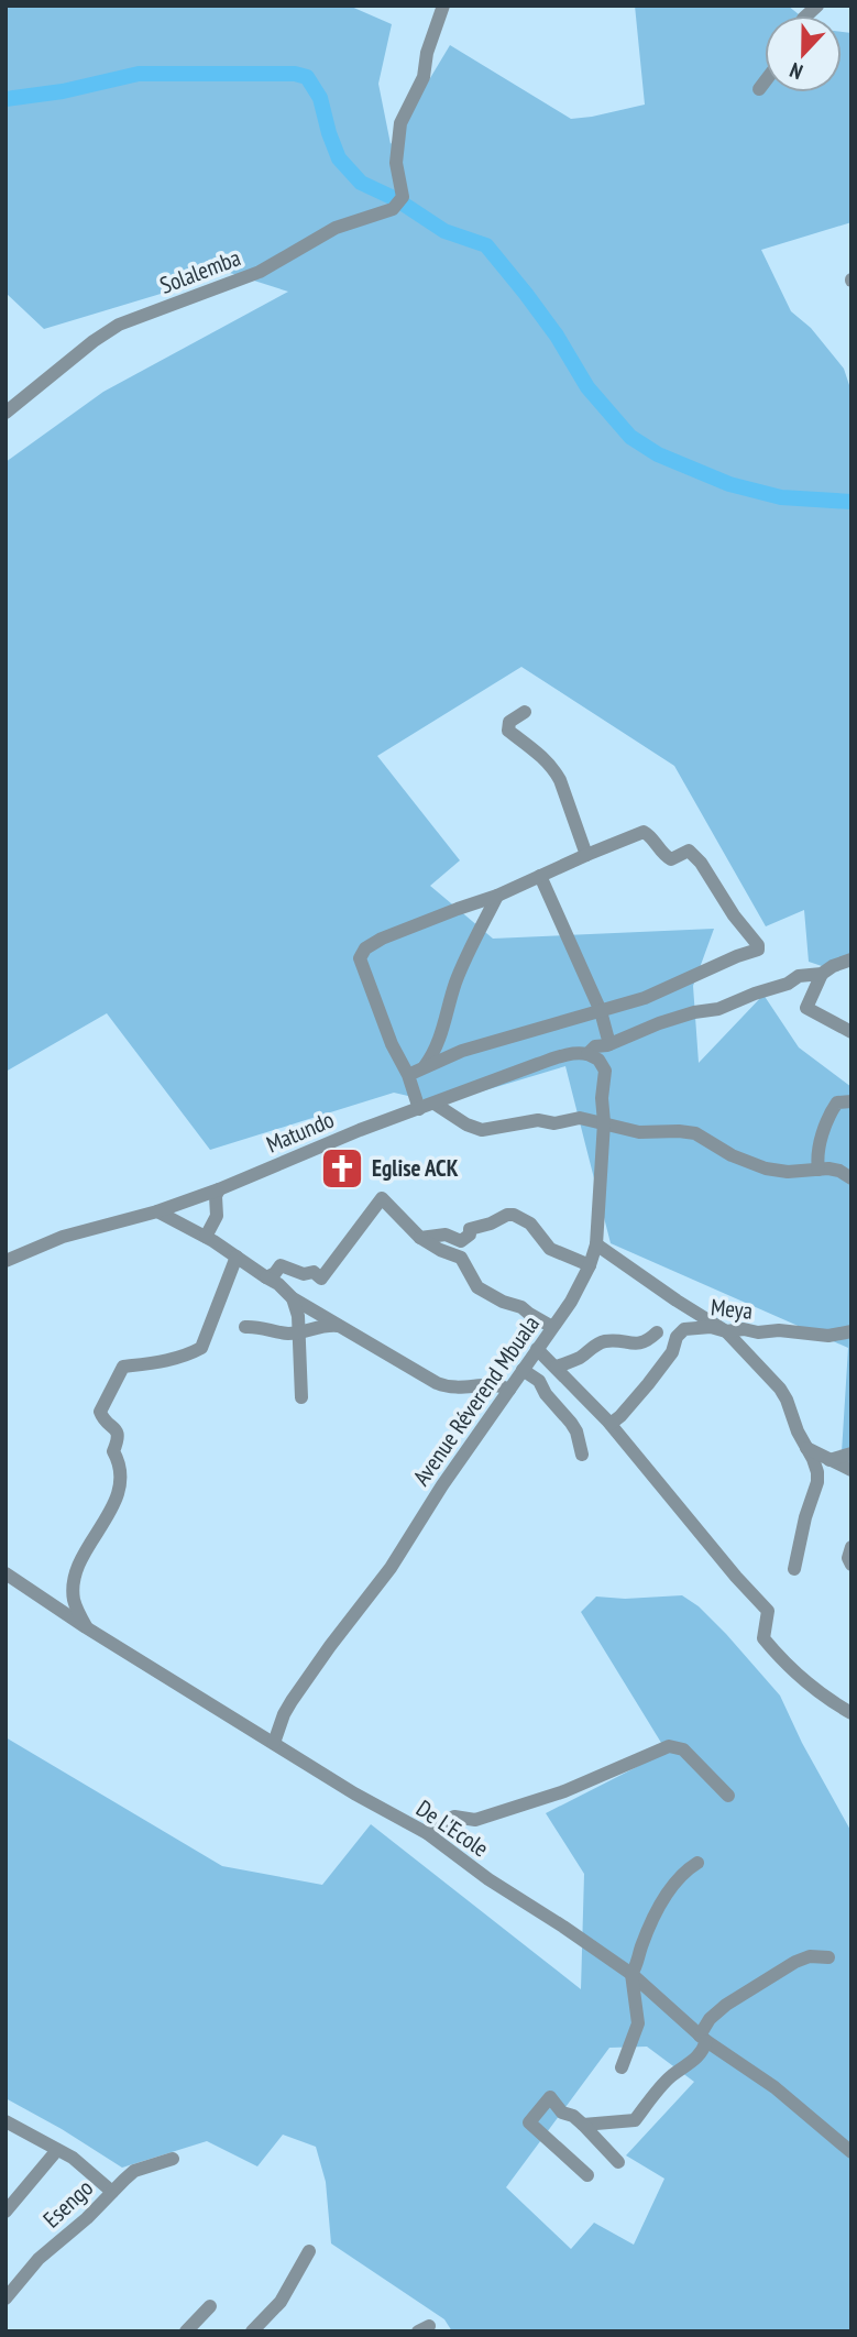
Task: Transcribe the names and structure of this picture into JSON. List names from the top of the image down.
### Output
{
  "streets": {
    "street": [
      "Solalemba",
      "Matundo",
      "Meya",
      "Avenue Réverend Mbuala",
      "De L'Ecole",
      "Esengo"
    ]
  },
  "crossings": [
    ["Matundo", "Avenue Réverend Mbuala"],
    ["Avenue Réverend Mbuala", "De L'Ecole"]
  ],
  "places": {
    "church": ["Eglise ACK"]
  },
  "north": "bottom"
}
